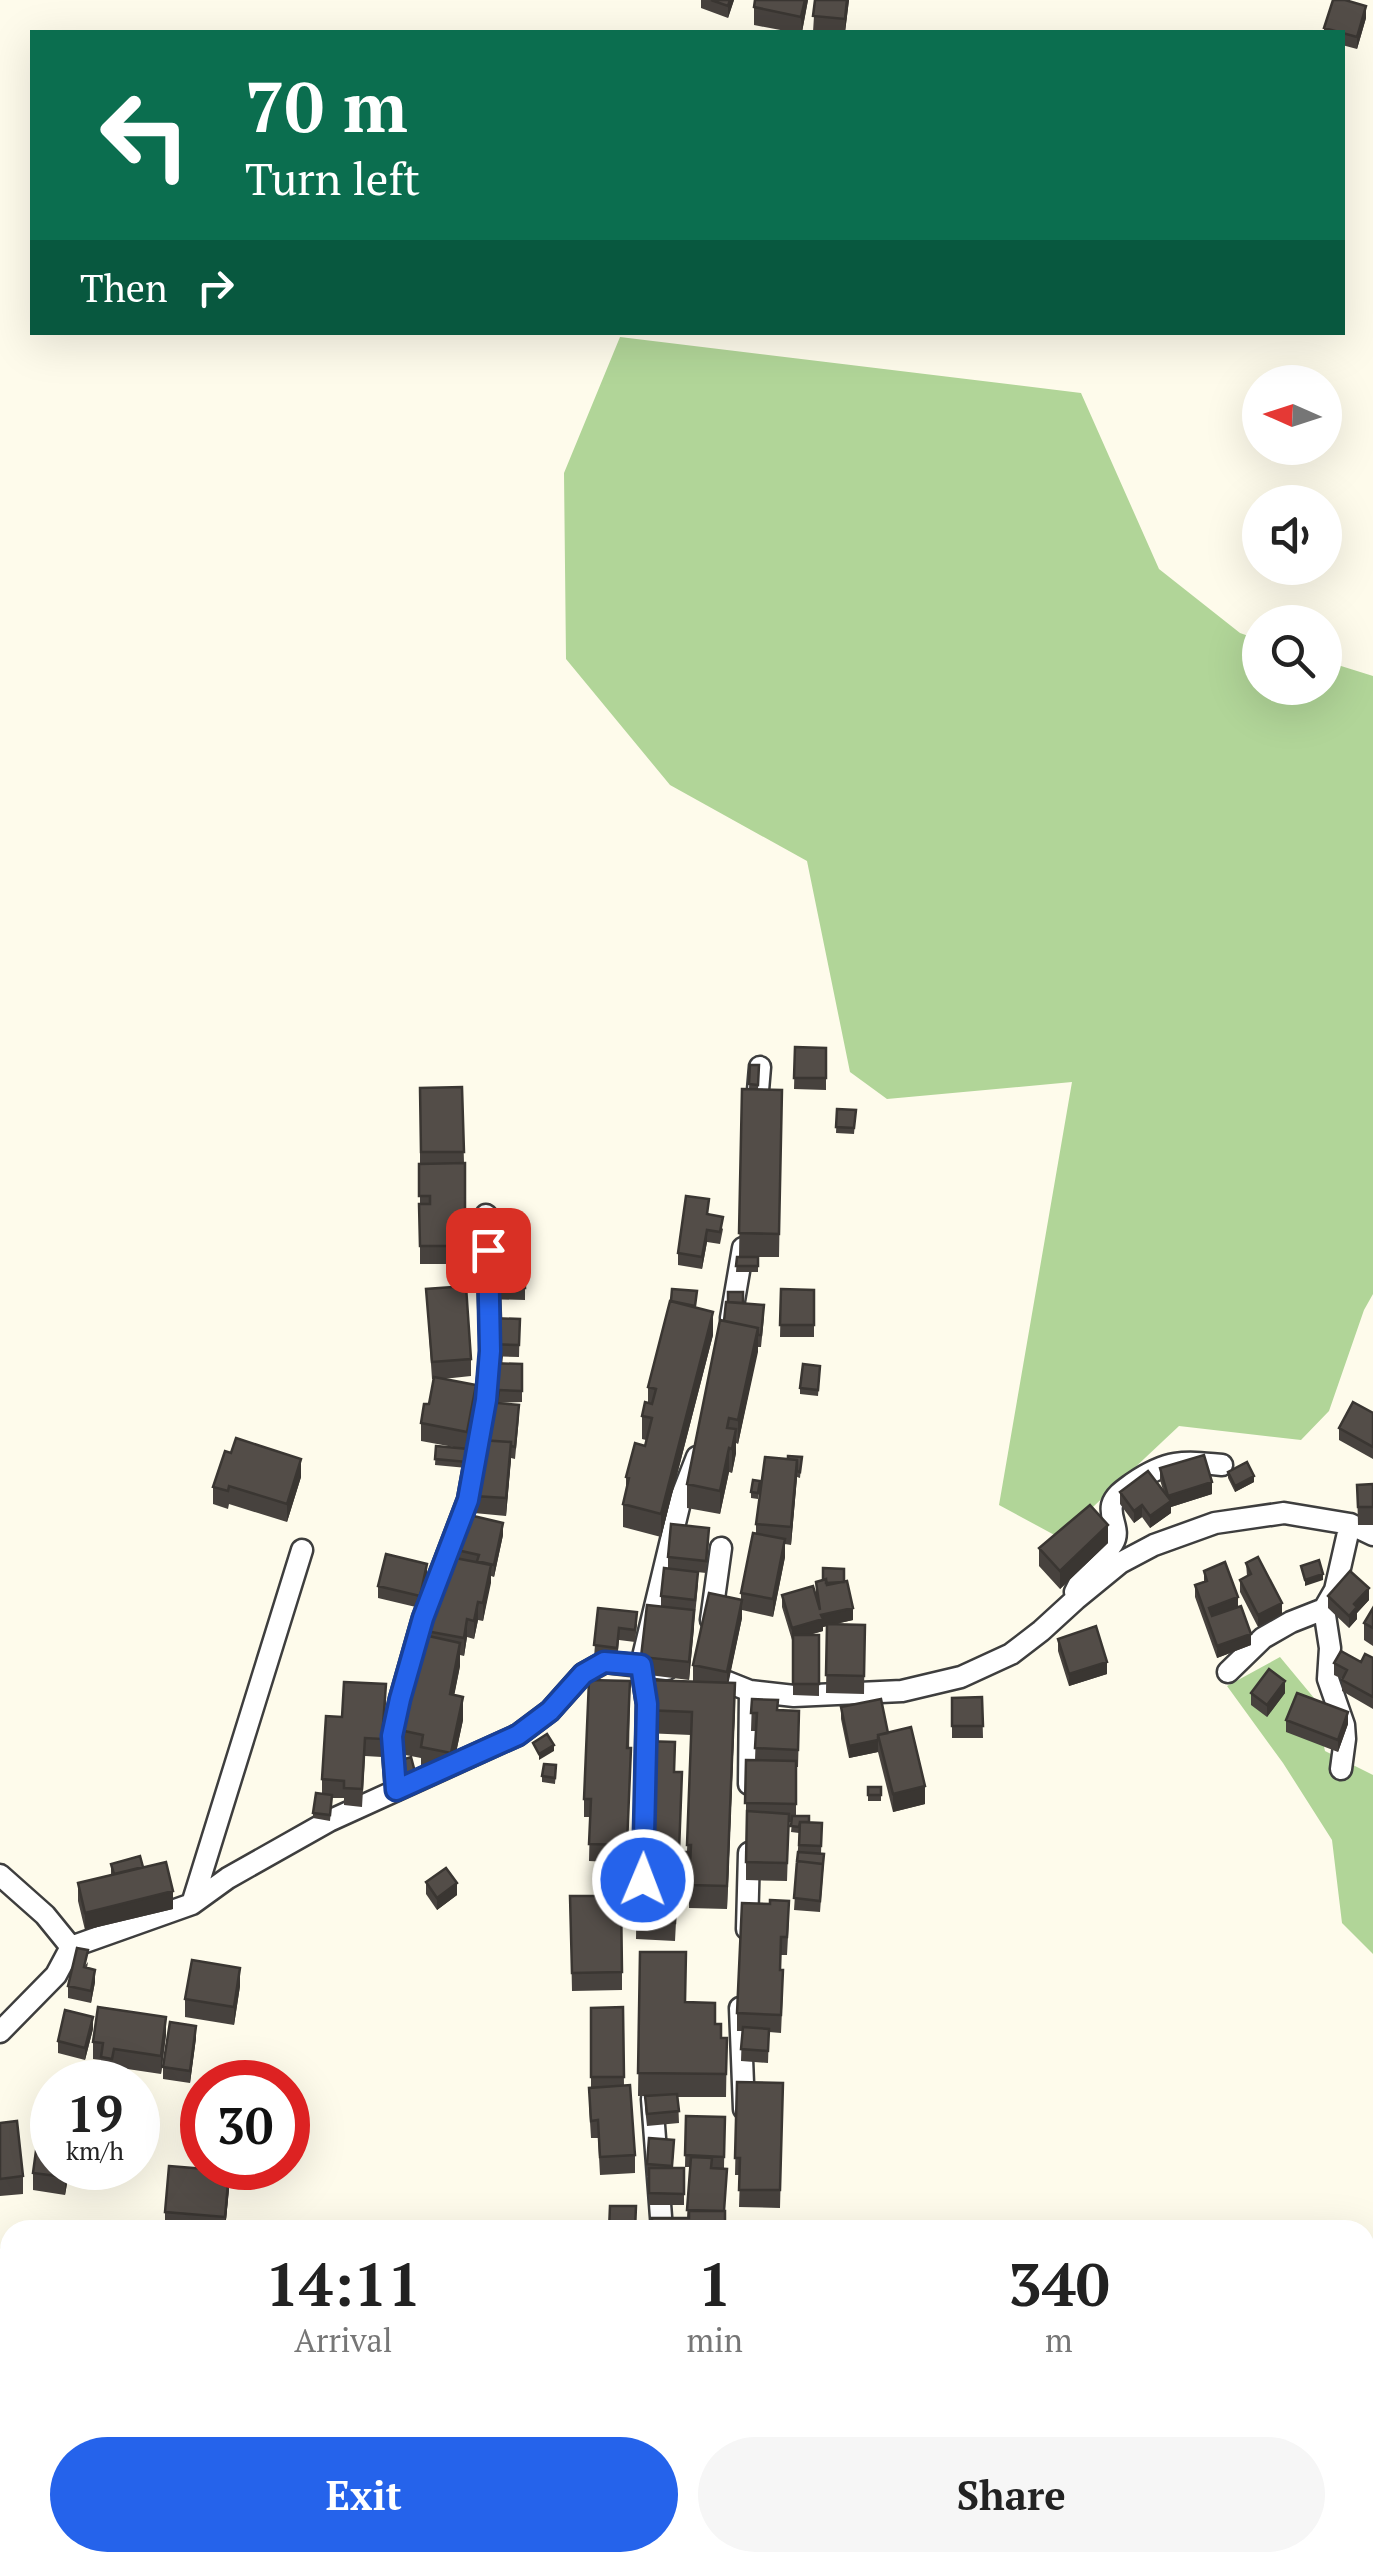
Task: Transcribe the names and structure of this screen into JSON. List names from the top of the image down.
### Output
{
  "north": "left",
  "page": {
    "turn": ["70 m", "Turn left"],
    "then": "Then",
    "speed": "19 km/h",
    "limit": "30",
    "eta": [
      "14:11",
      "Arrival",
      "1",
      "min",
      "340",
      "m"
    ],
    "buttons": ["Exit", "Share"]
  }
}
